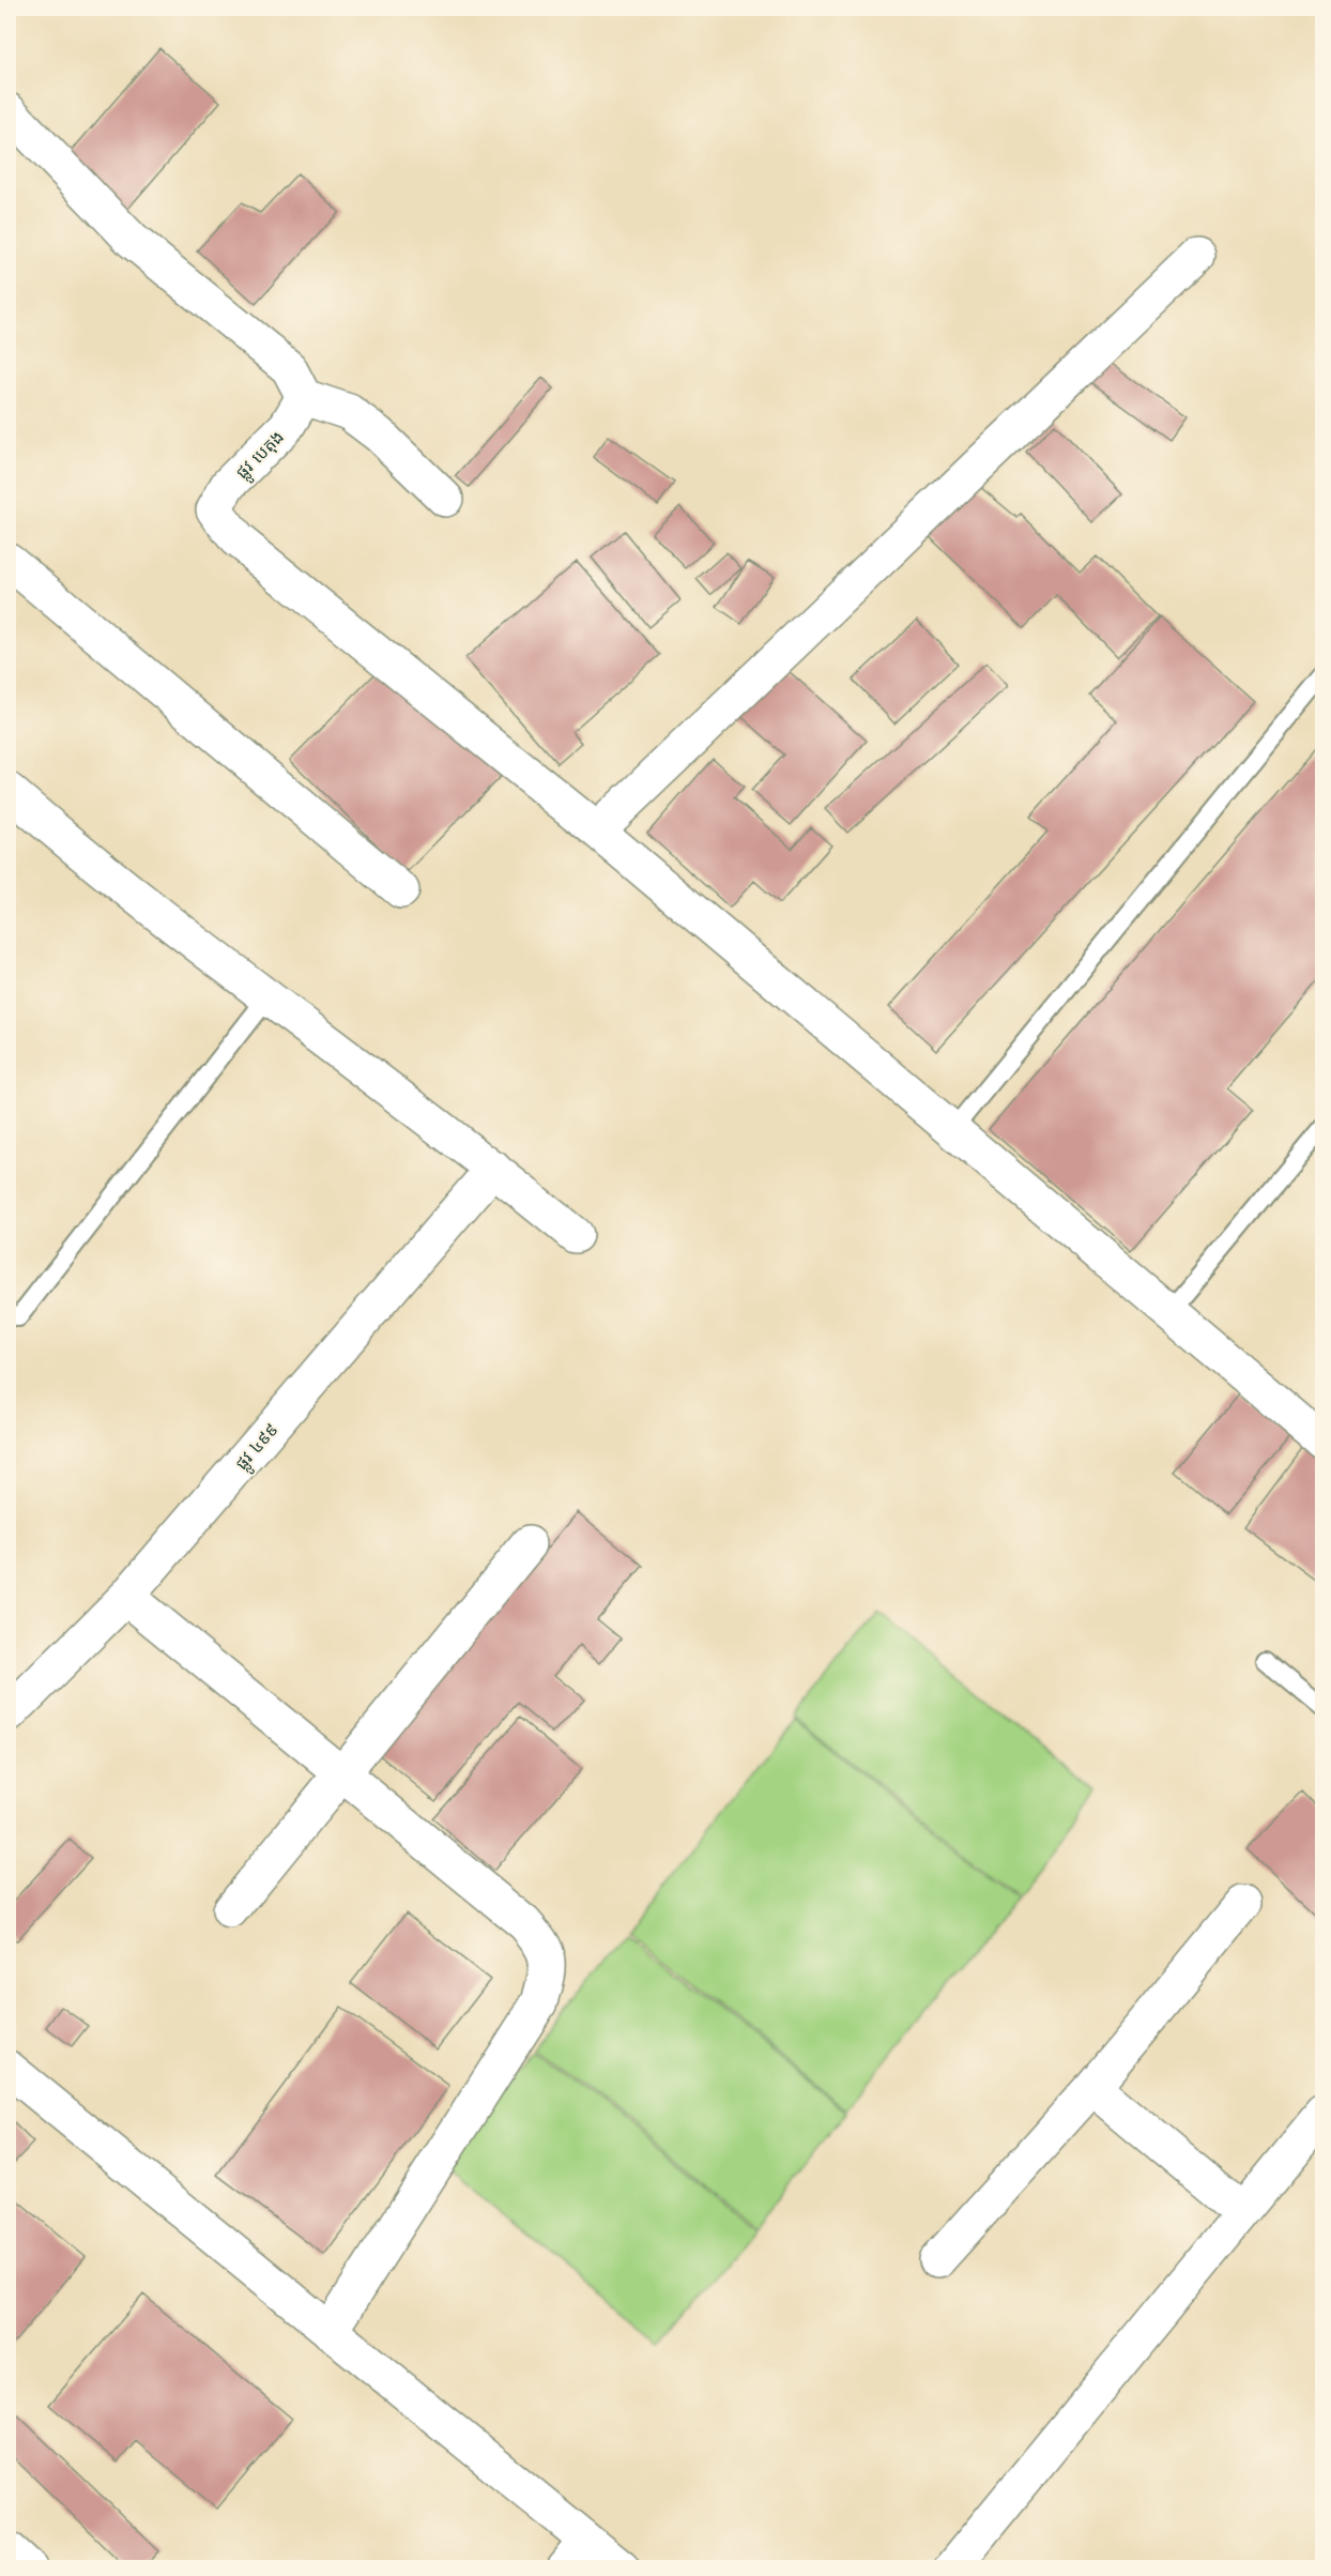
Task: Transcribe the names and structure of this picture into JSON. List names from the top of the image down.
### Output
{
  "streets": {
    "street": ["ផ្លូវ បេតុង", "ផ្លូវ ៤៩៩"]
  }
}
